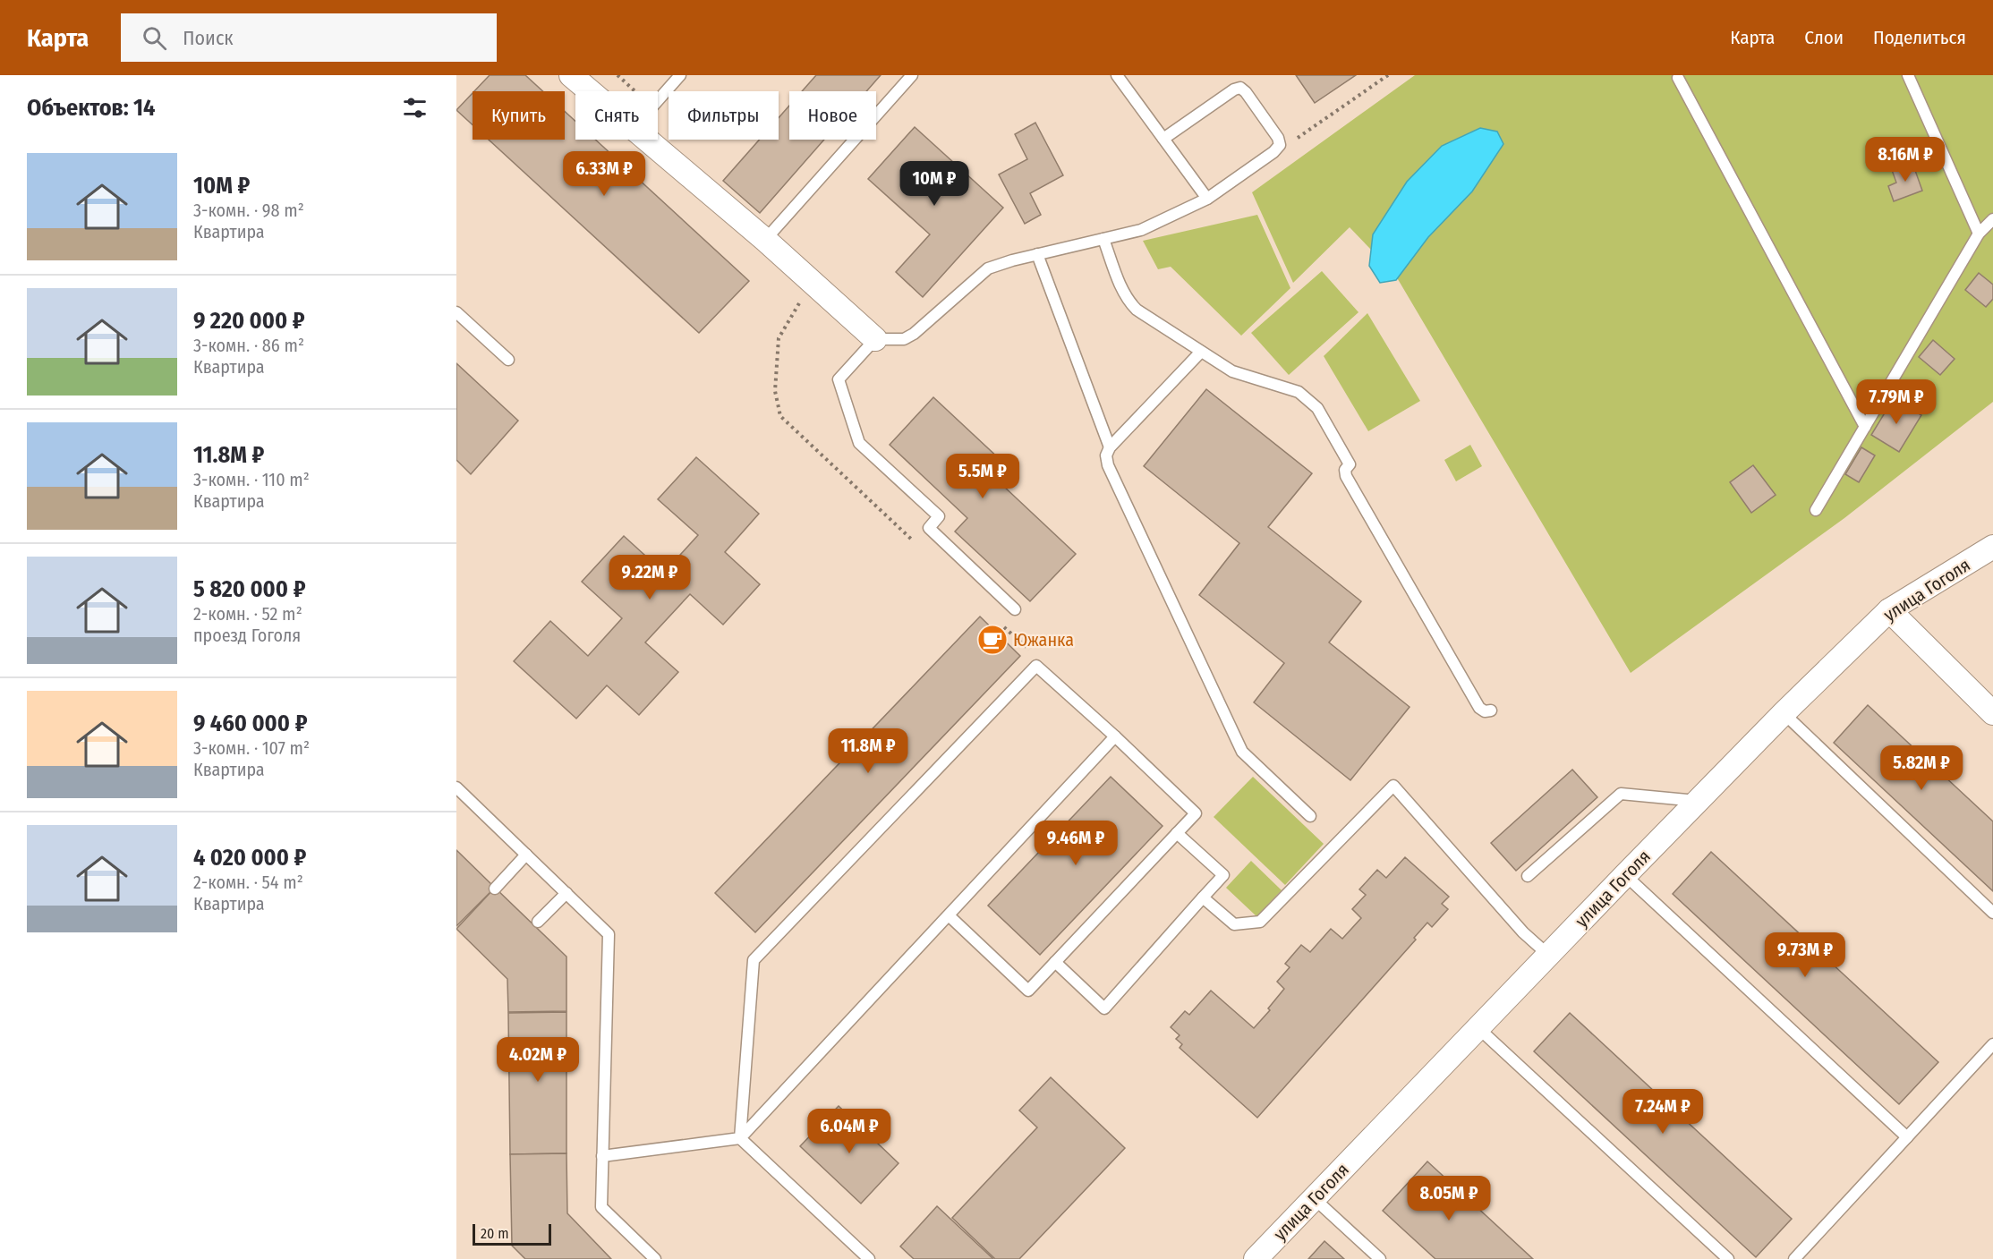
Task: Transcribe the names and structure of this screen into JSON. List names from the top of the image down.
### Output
{
  "streets": {
    "street": ["улица Гоголя"]
  },
  "places": {
    "cafe": ["Южанка"]
  },
  "scale_bar": "20 m",
  "page": {
    "header": "Карта",
    "search": "Поиск",
    "nav": ["Карта", "Слои", "Поделиться"],
    "heading": "Объектов: 14",
    "chip": [
      "Купить",
      "Снять",
      "Фильтры",
      "Новое"
    ],
    "price": [
      "8.16M ₽",
      "6.33M ₽",
      "10M ₽",
      "7.79M ₽",
      "5.5M ₽",
      "9.22M ₽",
      "11.8M ₽",
      "5.82M ₽",
      "9.46M ₽",
      "9.73M ₽",
      "4.02M ₽",
      "7.24M ₽",
      "6.04M ₽",
      "8.05M ₽"
    ],
    "list": [
      {
        "name": "10M ₽",
        "note": "3-комн. · 98 m² · Квартира"
      },
      {
        "name": "9 220 000 ₽",
        "note": "3-комн. · 86 m² · Квартира"
      },
      {
        "name": "11.8M ₽",
        "note": "3-комн. · 110 m² · Квартира"
      },
      {
        "name": "5 820 000 ₽",
        "note": "2-комн. · 52 m² · проезд Гоголя"
      },
      {
        "name": "9 460 000 ₽",
        "note": "3-комн. · 107 m² · Квартира"
      },
      {
        "name": "4 020 000 ₽",
        "note": "2-комн. · 54 m² · Квартира"
      }
    ],
    "scale": "20 m"
  }
}
